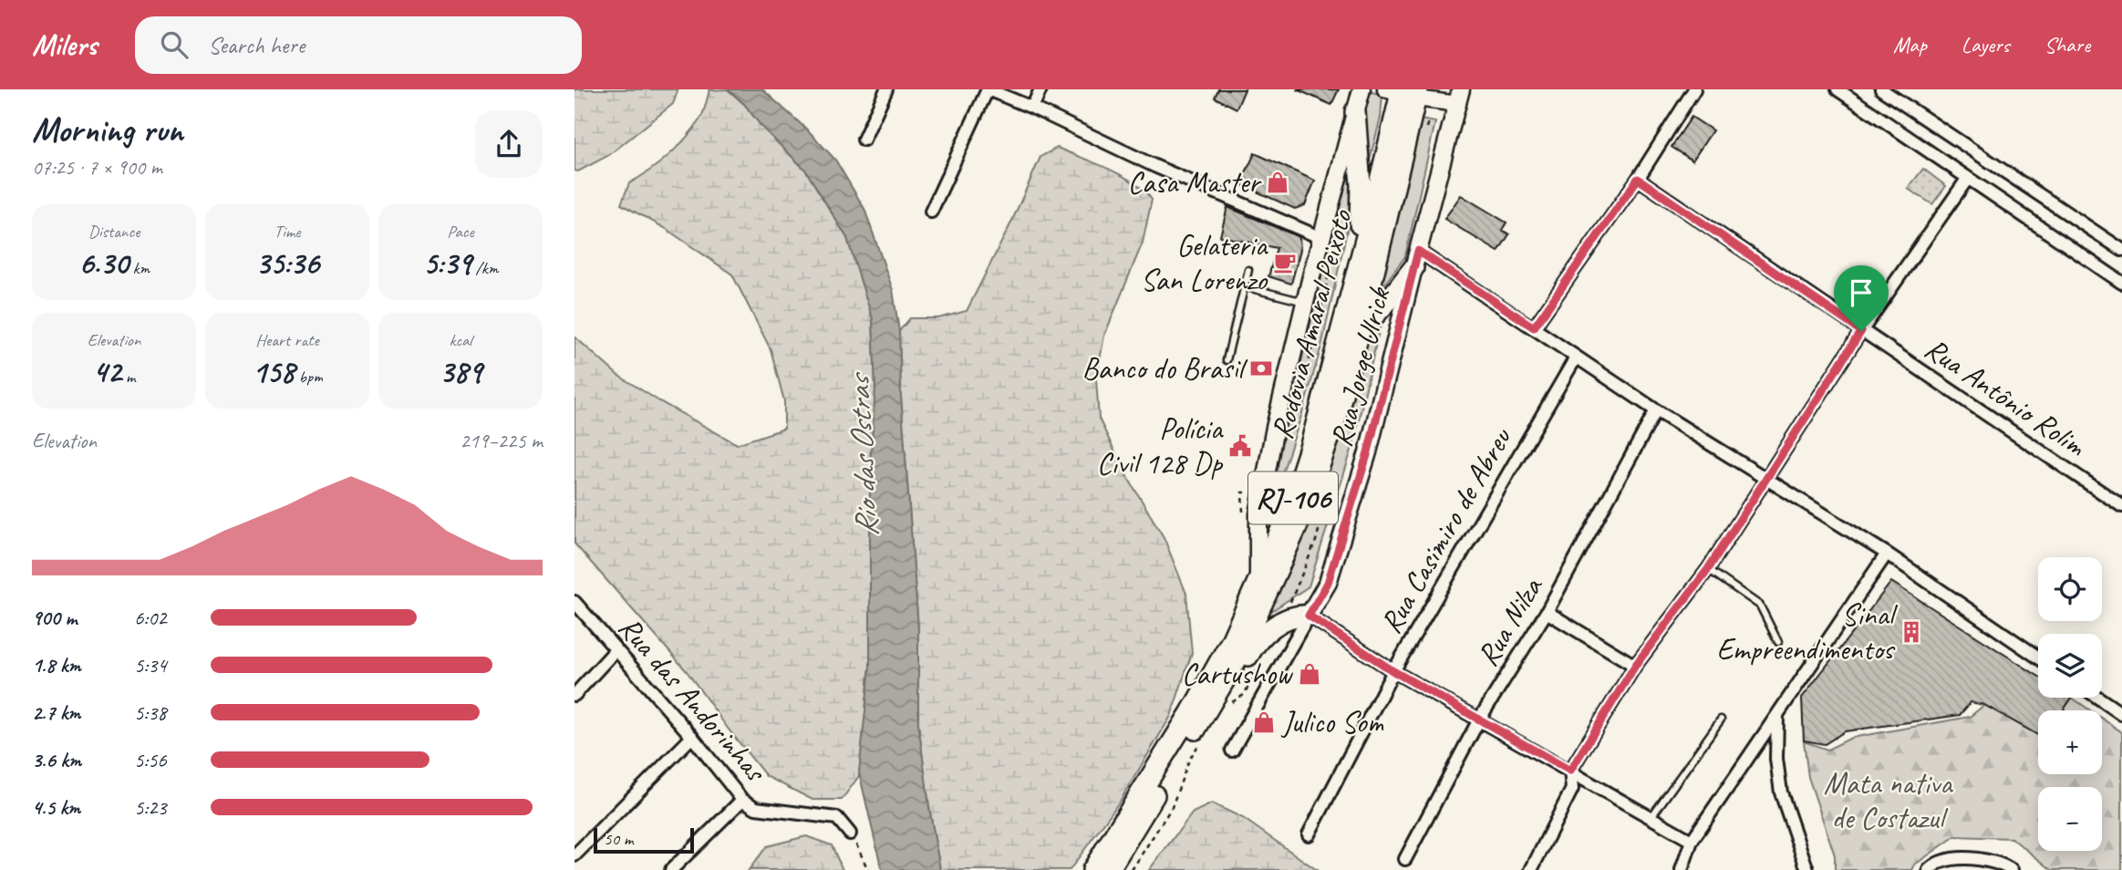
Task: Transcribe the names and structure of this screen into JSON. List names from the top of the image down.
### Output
{
  "streets": {
    "highway": ["Rodovia Amaral Peixoto", "RJ-106"],
    "main road": ["Rua Jorge Ulrick"],
    "street": [
      "Rua Antônio Rolim",
      "Rua Casimiro de Abreu",
      "Rua Nilza",
      "Rua das Andorinhas"
    ]
  },
  "water": ["Rio das Ostras"],
  "parks": ["Mata nativa de Costazul"],
  "places": {
    "shop": ["Casa Master", "Cartushow", "Julico Som"],
    "cafe": ["Gelateria San Lorenzo"],
    "bank": ["Banco do Brasil"],
    "public building": ["Polícia Civil 128 Dp"],
    "building": ["Sinal Empreendimentos"]
  },
  "scale_bar": "50 m",
  "page": {
    "header": "Milers",
    "search": "Search here",
    "nav": ["Map", "Layers", "Share"],
    "heading": ["Morning run", "07:25 · 7 × 900 m"],
    "stats": [
      ["Distance", "6.30 km"],
      ["Time", "35:36"],
      ["Pace", "5:39 /km"],
      ["Elevation", "42 m"],
      ["Heart rate", "158 bpm"],
      ["kcal", "389"]
    ],
    "chart": ["Elevation", "219–225 m"],
    "map_buttons": ["+", "−"],
    "list": [
      {
        "name": "900 m",
        "note": "6:02"
      },
      {
        "name": "1.8 km",
        "note": "5:34"
      },
      {
        "name": "2.7 km",
        "note": "5:38"
      },
      {
        "name": "3.6 km",
        "note": "5:56"
      },
      {
        "name": "4.5 km",
        "note": "5:23"
      }
    ],
    "scale": "50 m"
  }
}
